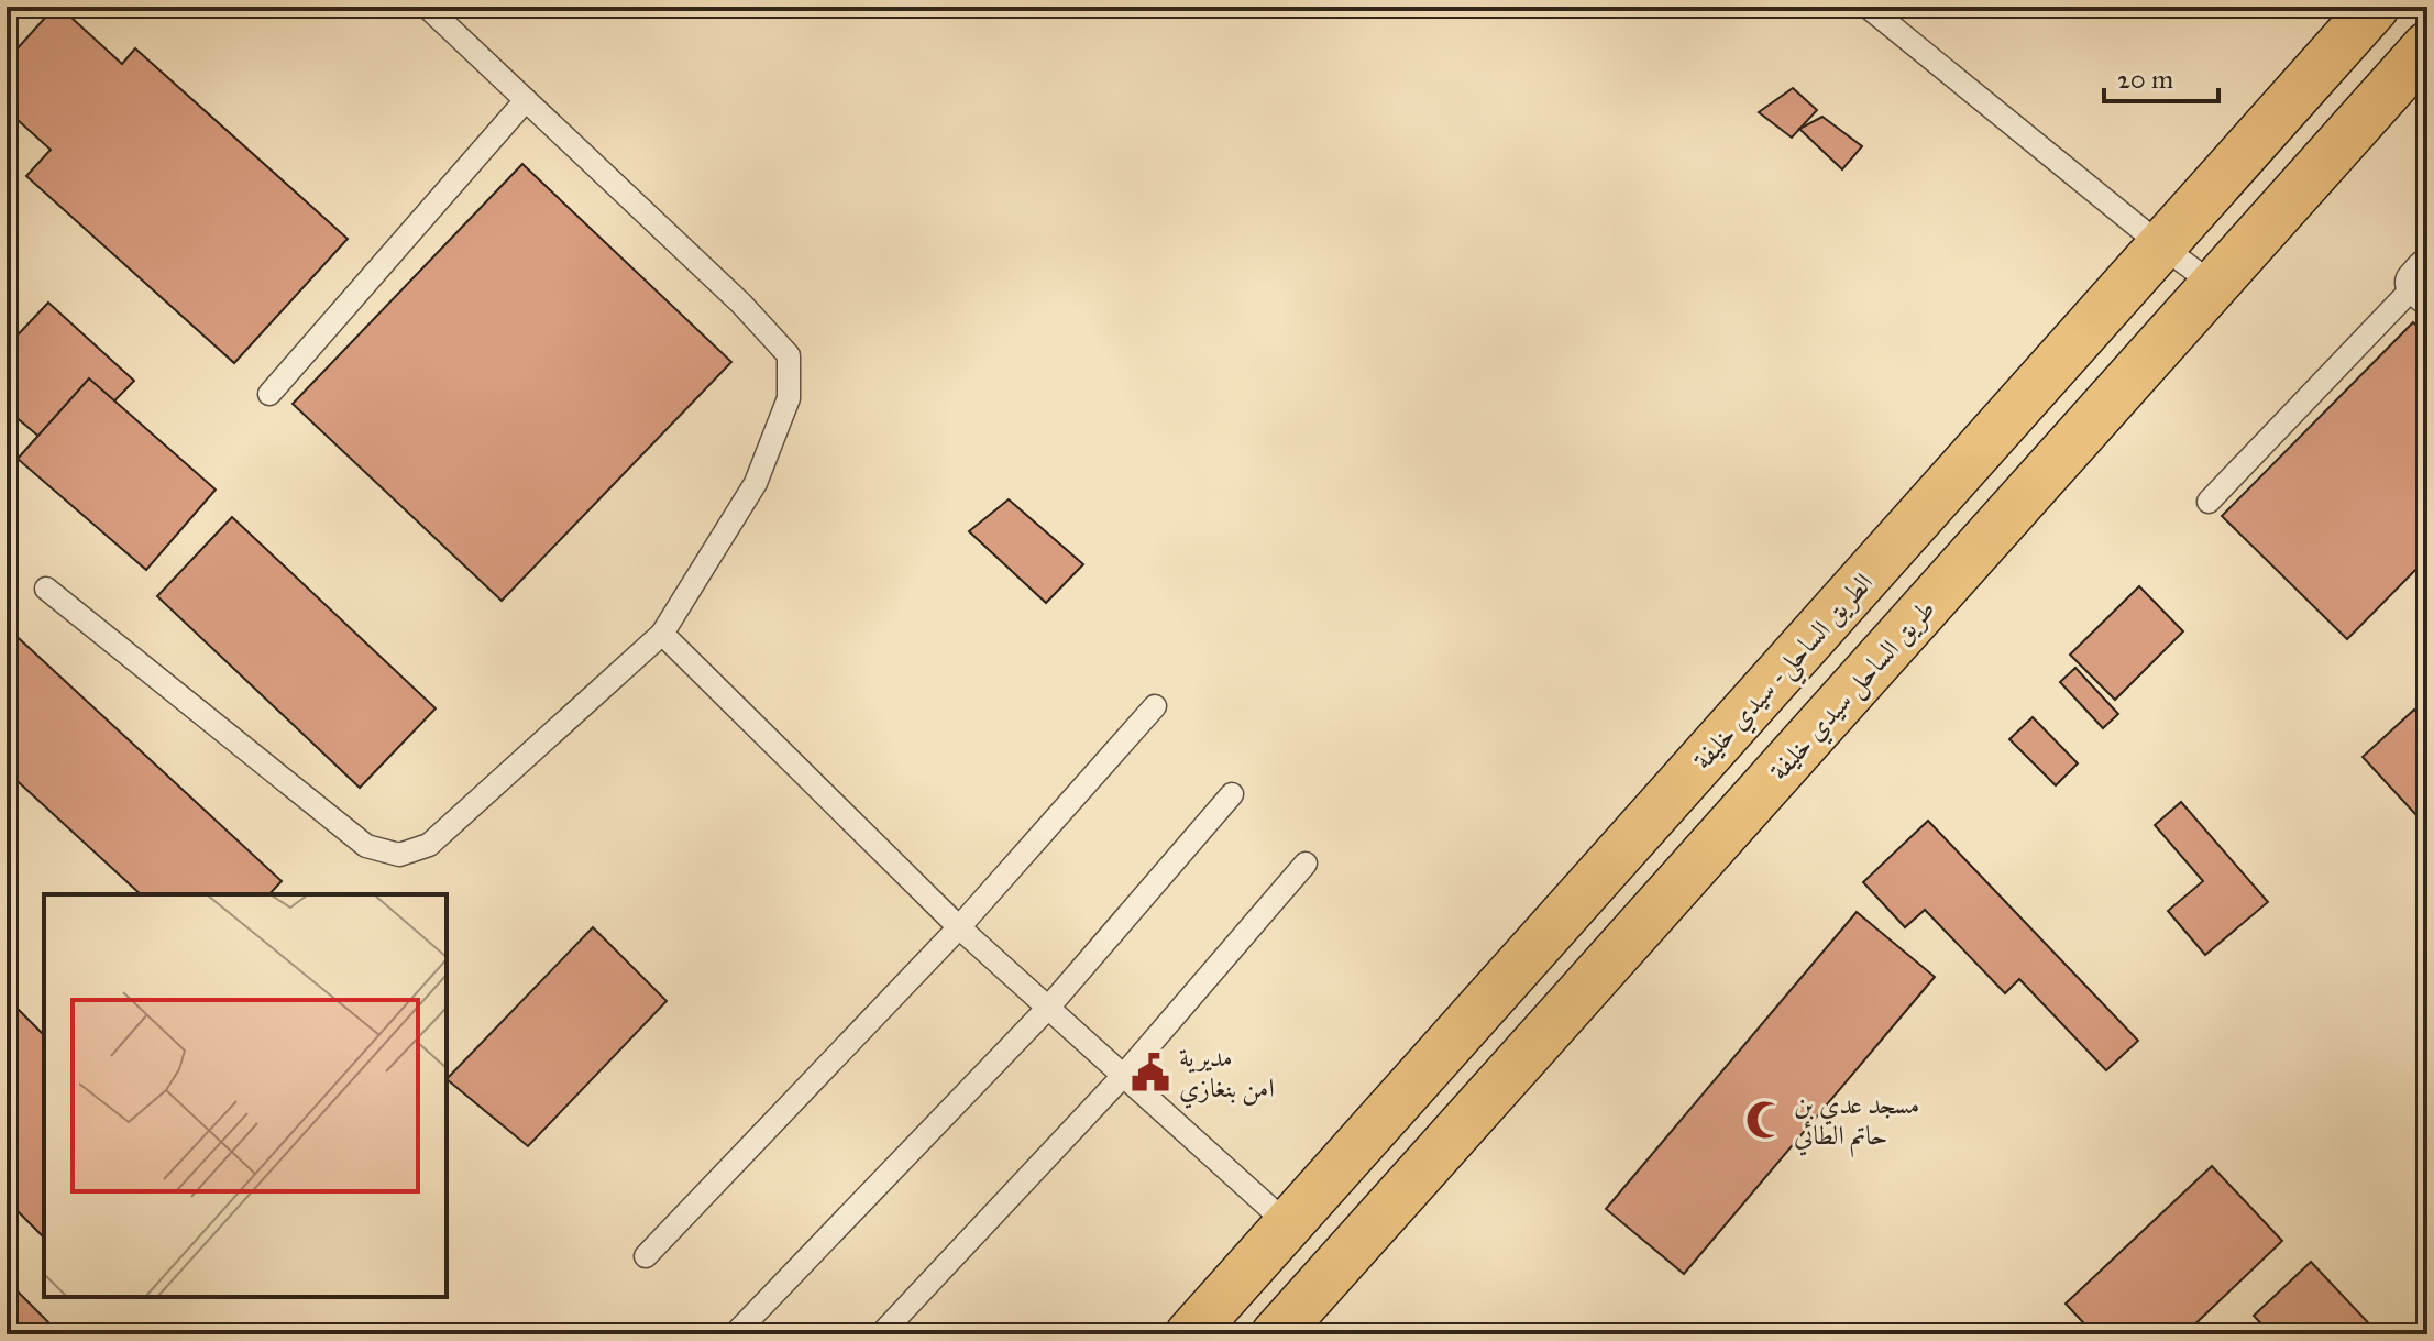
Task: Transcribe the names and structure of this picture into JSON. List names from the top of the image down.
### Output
{
  "streets": {
    "highway": ["الطريق الساحلي- سيدي خليفة", "طريق الساحل سيدي خليفة"]
  },
  "places": {
    "public building": ["مديرية امن بنغازي"],
    "mosque": ["مسجد عدي بن حاتم الطائي"]
  },
  "scale_bar": "20 m"
}
